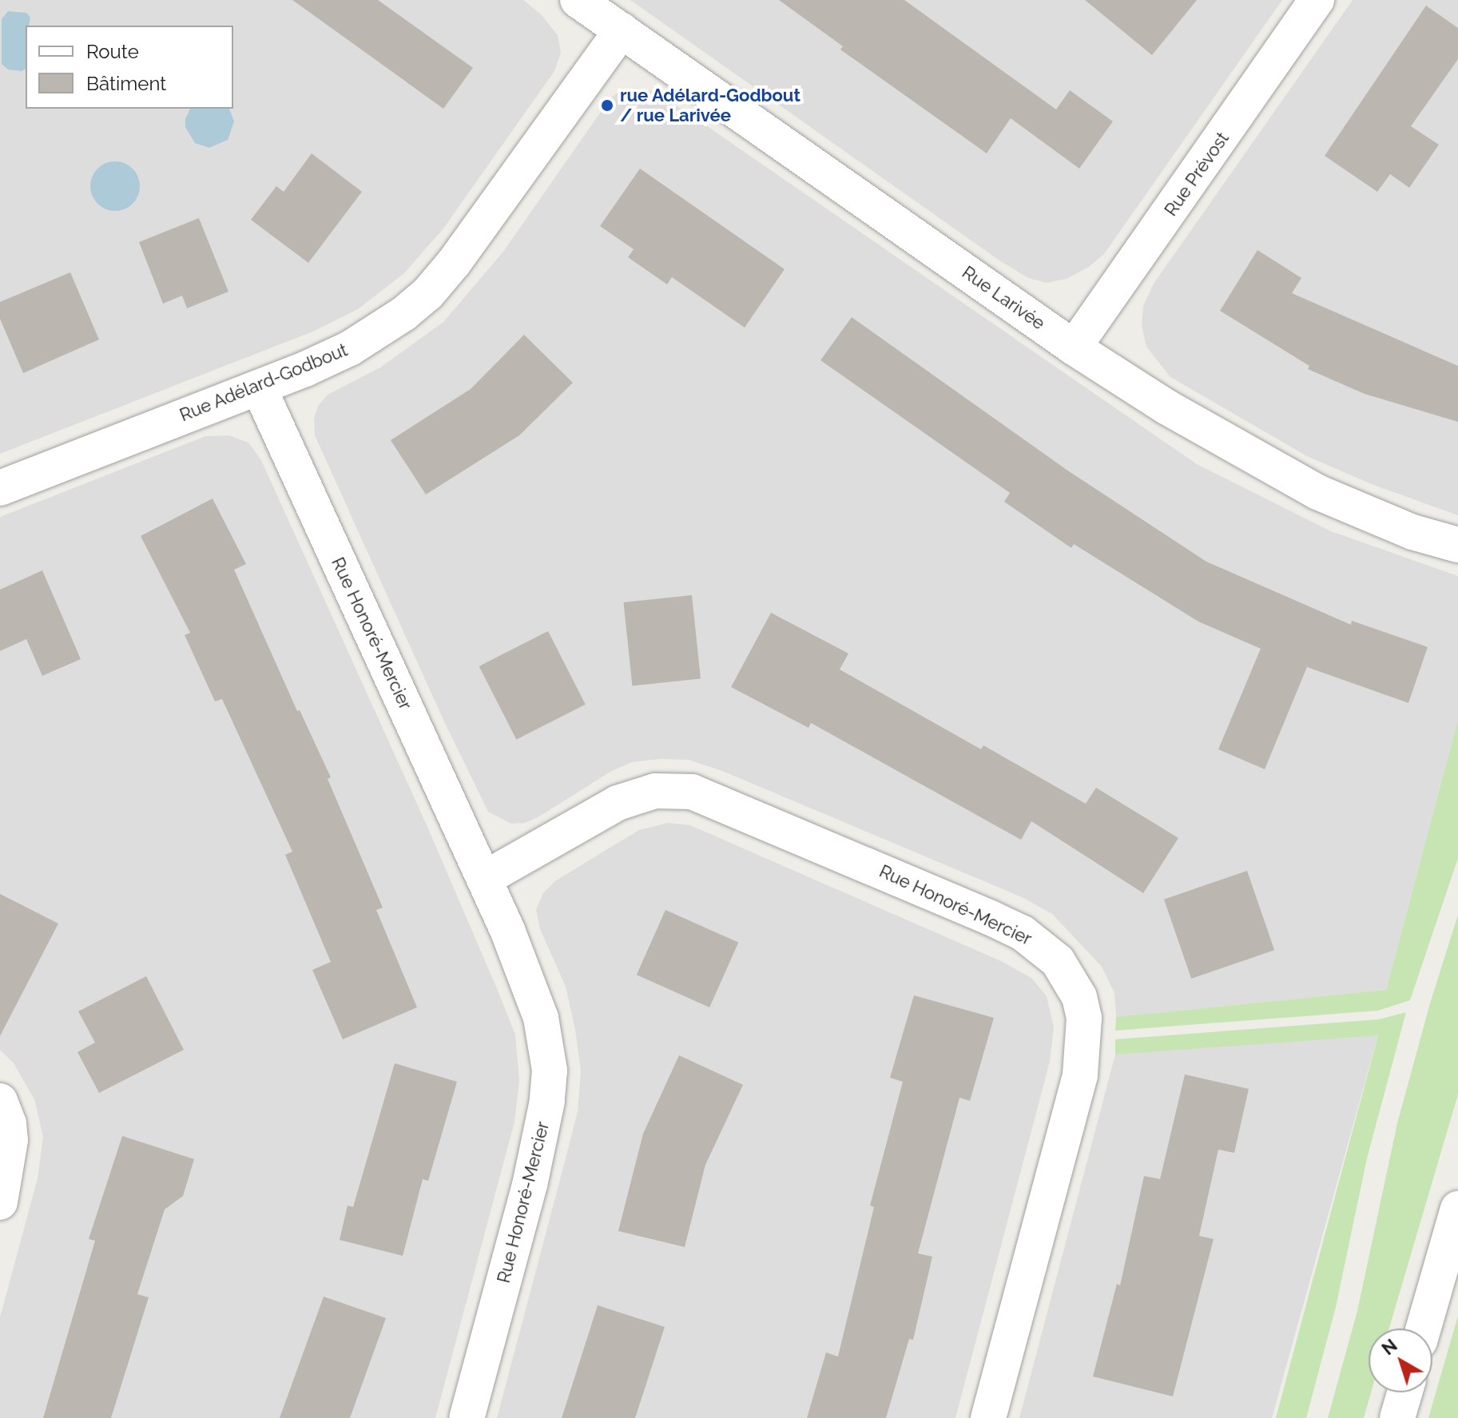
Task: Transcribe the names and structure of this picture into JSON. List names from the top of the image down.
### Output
{
  "streets": {
    "street": [
      "Rue Prévost",
      "Rue Larivée",
      "Rue Adélard-Godbout",
      "Rue Honoré-Mercier"
    ]
  },
  "crossings": [
    ["Rue Prévost", "Rue Larivée"],
    ["Rue Larivée", "Rue Adélard-Godbout"],
    ["Rue Adélard-Godbout", "Rue Honoré-Mercier"]
  ],
  "places": ["rue Adélard-Godbout / rue Larivée"],
  "legend": ["Route", "Bâtiment"],
  "north": "top left"
}
